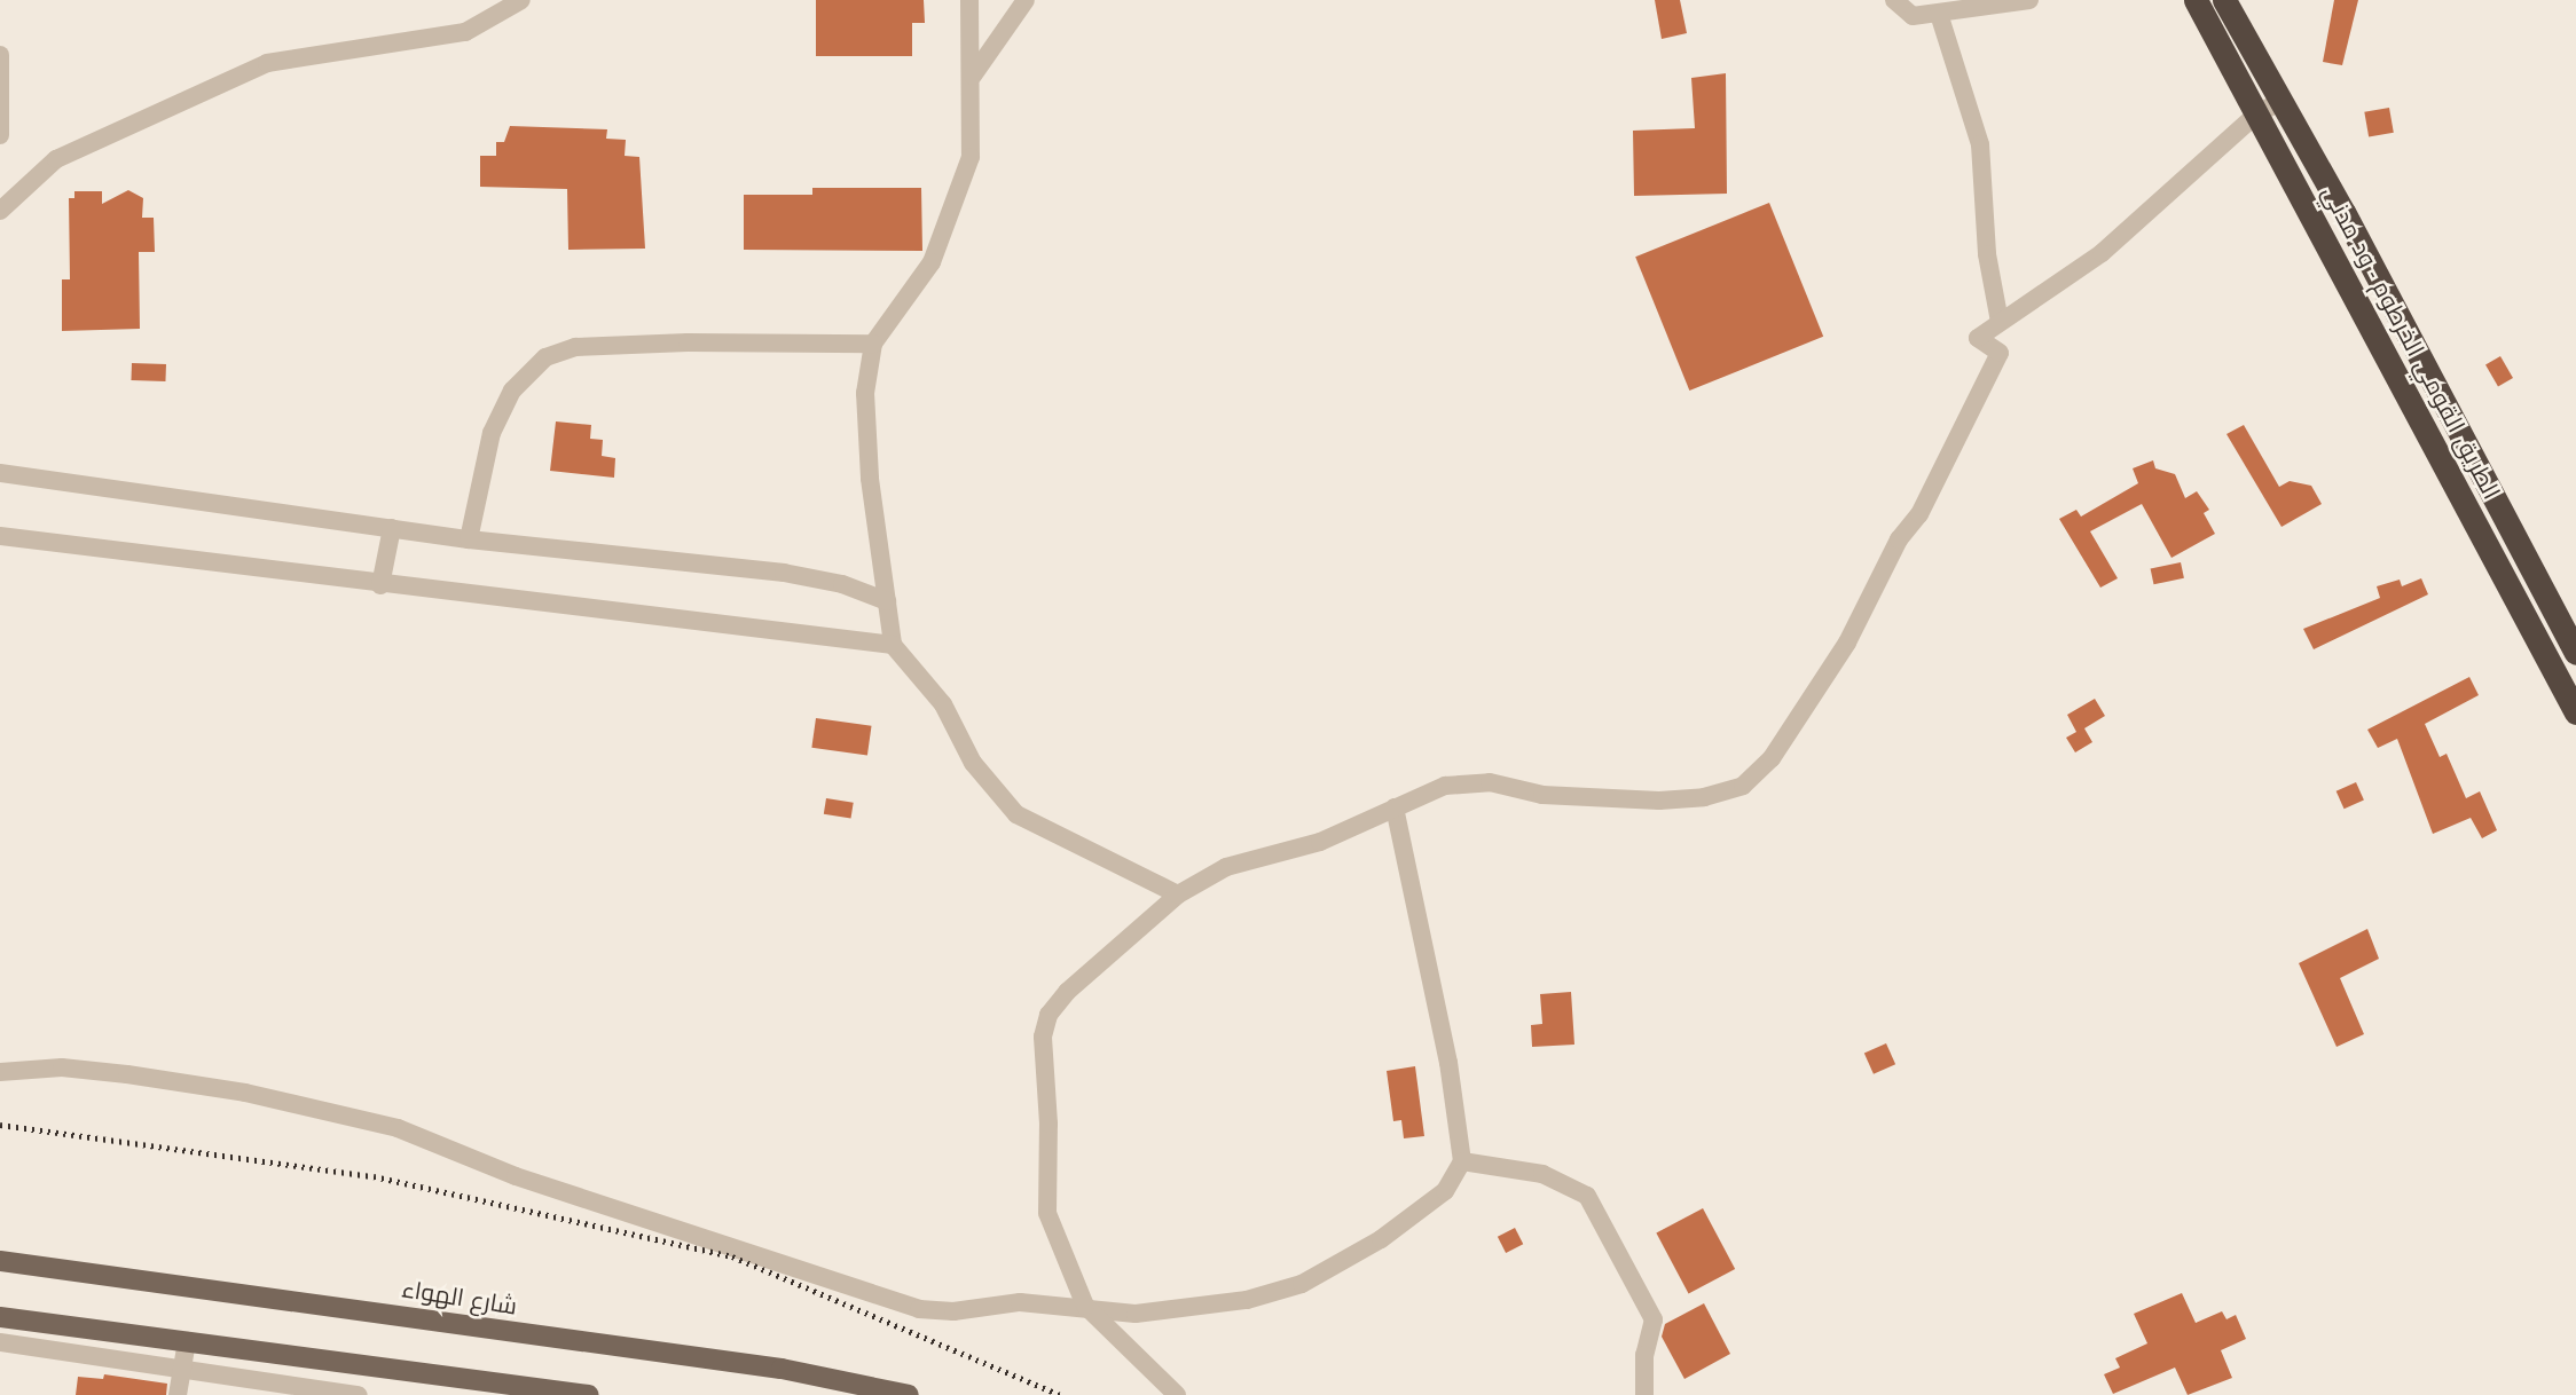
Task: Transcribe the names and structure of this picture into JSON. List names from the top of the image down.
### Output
{
  "streets": {
    "highway": ["الطريق القومي الخرطوم - ود مدني"],
    "main road": ["شارع الهواء"]
  }
}
